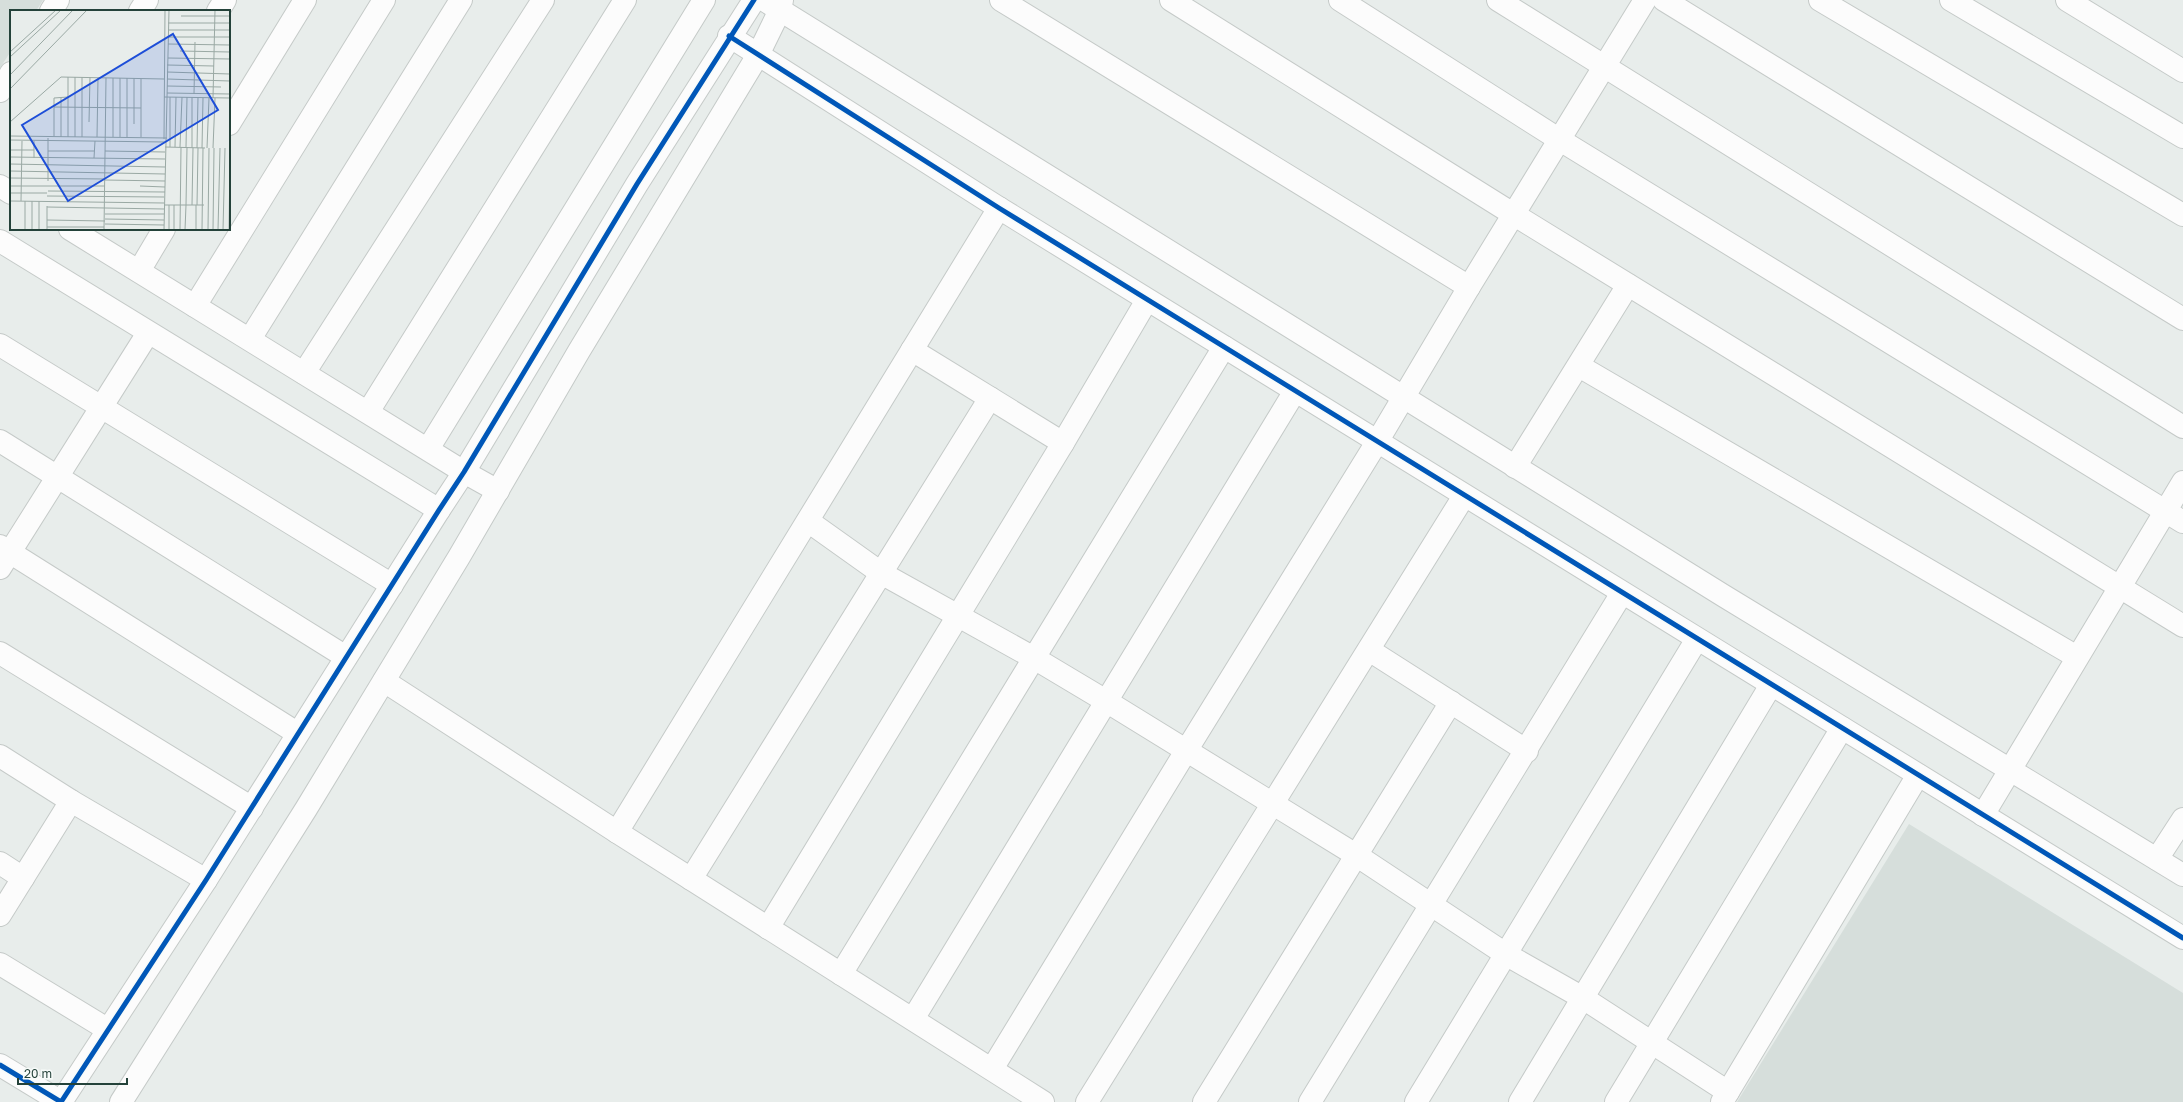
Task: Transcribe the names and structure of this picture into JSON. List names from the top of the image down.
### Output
{
  "scale_bar": "20 m"
}
